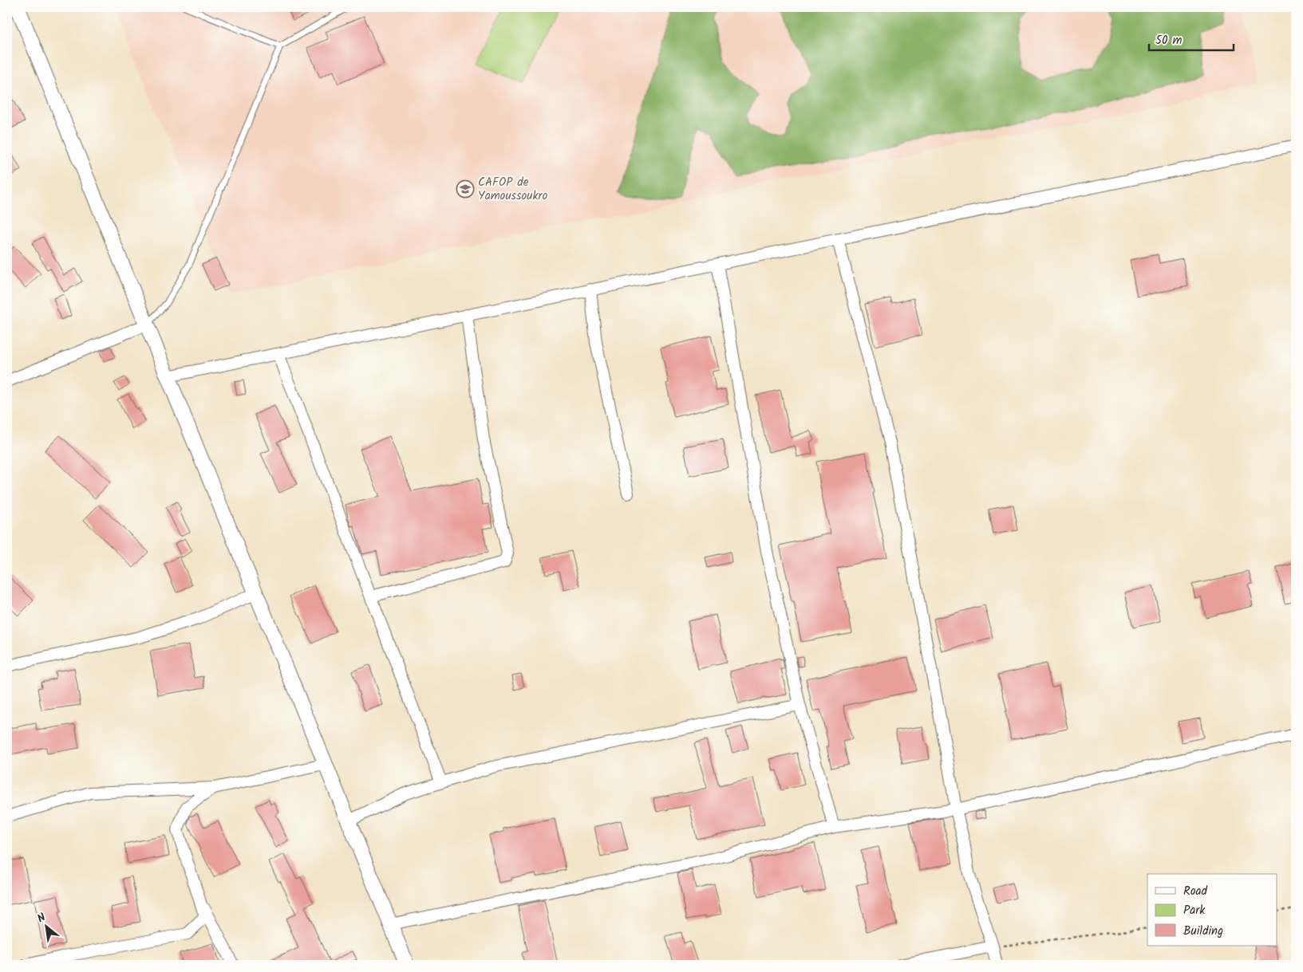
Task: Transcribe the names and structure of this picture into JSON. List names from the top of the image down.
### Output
{
  "places": {
    "school or university": ["CAFOP de Yamoussoukro"]
  },
  "legend": ["Road", "Park", "Building"],
  "scale_bar": "50 m",
  "north": "top left"
}
